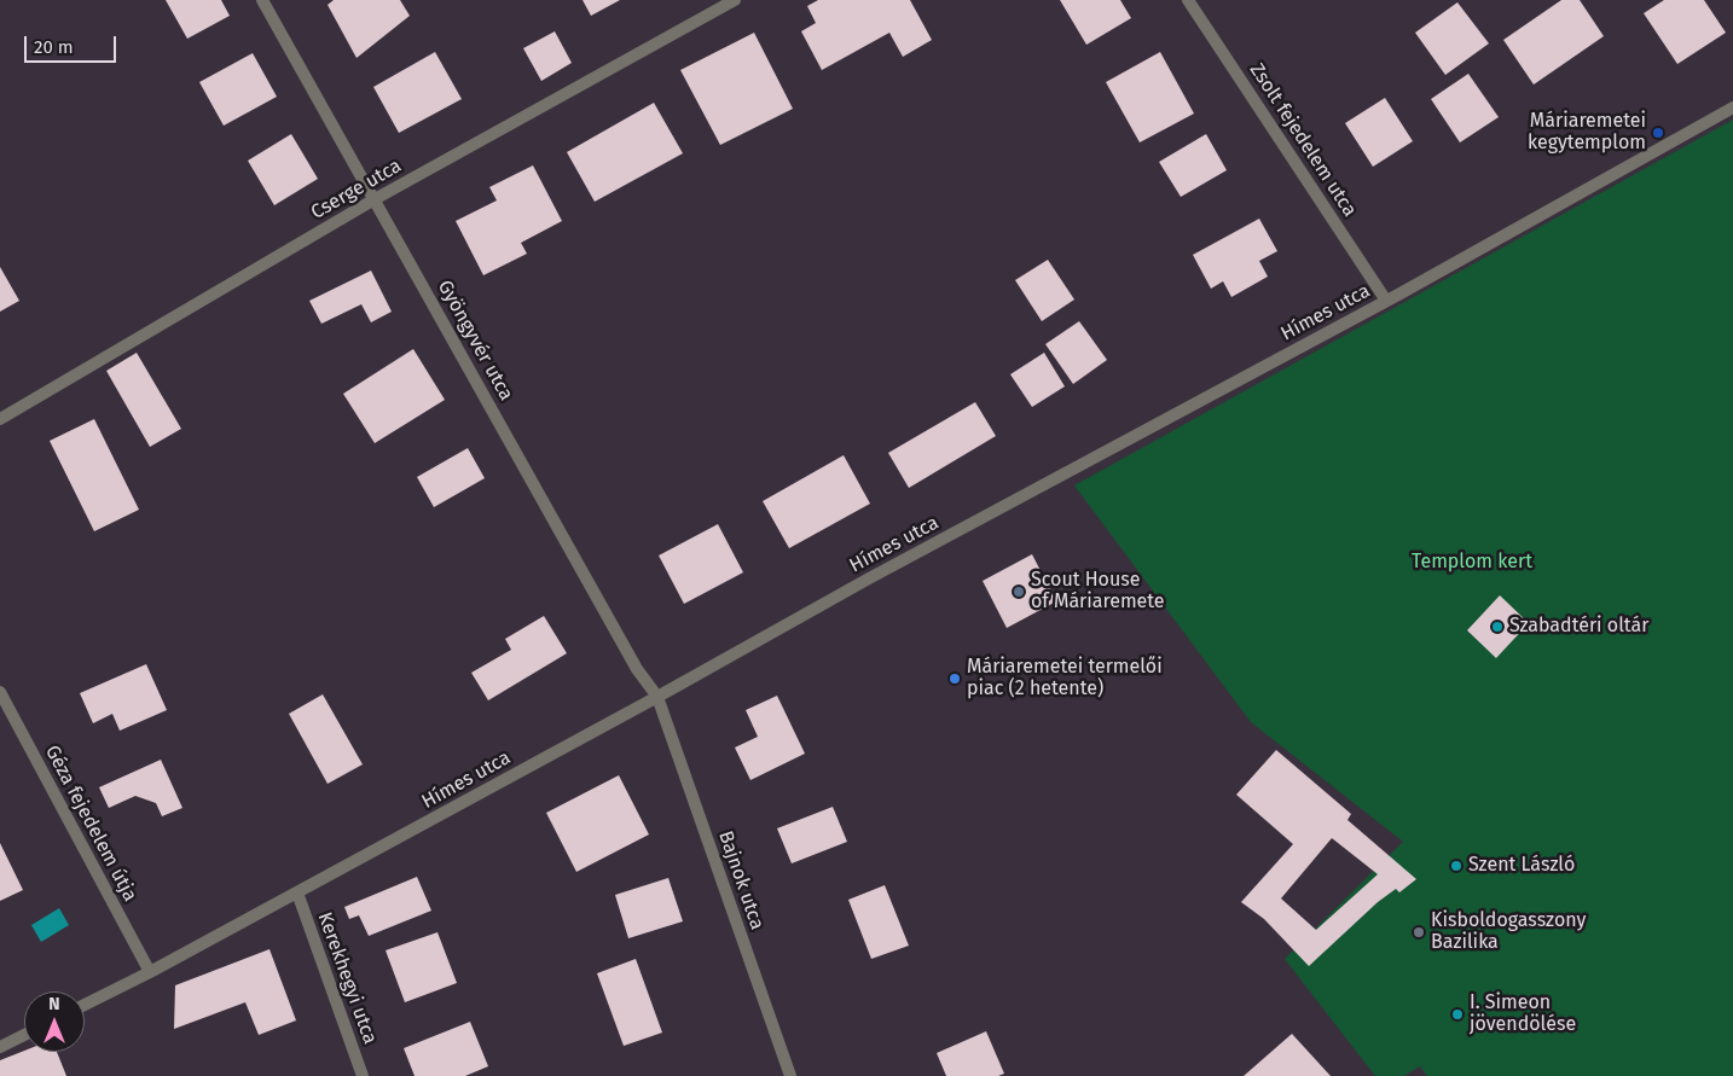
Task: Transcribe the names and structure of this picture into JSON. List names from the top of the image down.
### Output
{
  "streets": {
    "street": [
      "Zsolt fejedelem utca",
      "Cserge utca",
      "Hímes utca",
      "Gyöngyvér utca",
      "Géza fejedelem útja",
      "Bajnok utca",
      "Kerekhegyi utca"
    ]
  },
  "crossings": [
    ["Zsolt fejedelem utca", "Hímes utca"],
    ["Cserge utca", "Gyöngyvér utca"],
    ["Hímes utca", "Gyöngyvér utca"],
    ["Hímes utca", "Géza fejedelem útja"],
    ["Hímes utca", "Bajnok utca"],
    ["Hímes utca", "Kerekhegyi utca"],
    ["Gyöngyvér utca", "Bajnok utca"]
  ],
  "parks": ["Templom kert"],
  "places": [
    "Máriaremetei kegytemplom",
    "Scout House of Máriaremete",
    "Szabadtéri oltár",
    "Máriaremetei termelői piac (2 hetente)",
    "Szent László",
    "Kisboldogasszony Bazilika",
    "I. Simeon jövendölése"
  ],
  "scale_bar": "20 m",
  "north": "top"
}
